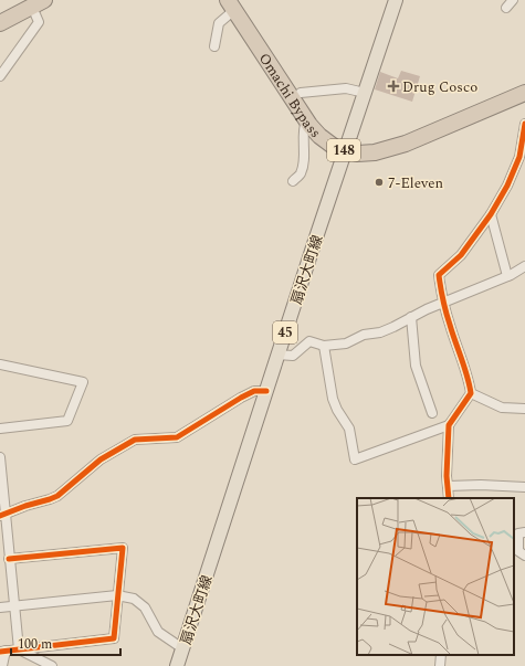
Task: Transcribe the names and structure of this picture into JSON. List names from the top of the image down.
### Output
{
  "streets": {
    "highway": ["Omachi Bypass", "148"],
    "main road": ["扇沢大町線", "45"]
  },
  "crossings": [
    ["Omachi Bypass", "扇沢大町線"]
  ],
  "places": {
    "health": ["Drug Cosco"],
    "other": ["7-Eleven"]
  },
  "scale_bar": "100 m"
}
